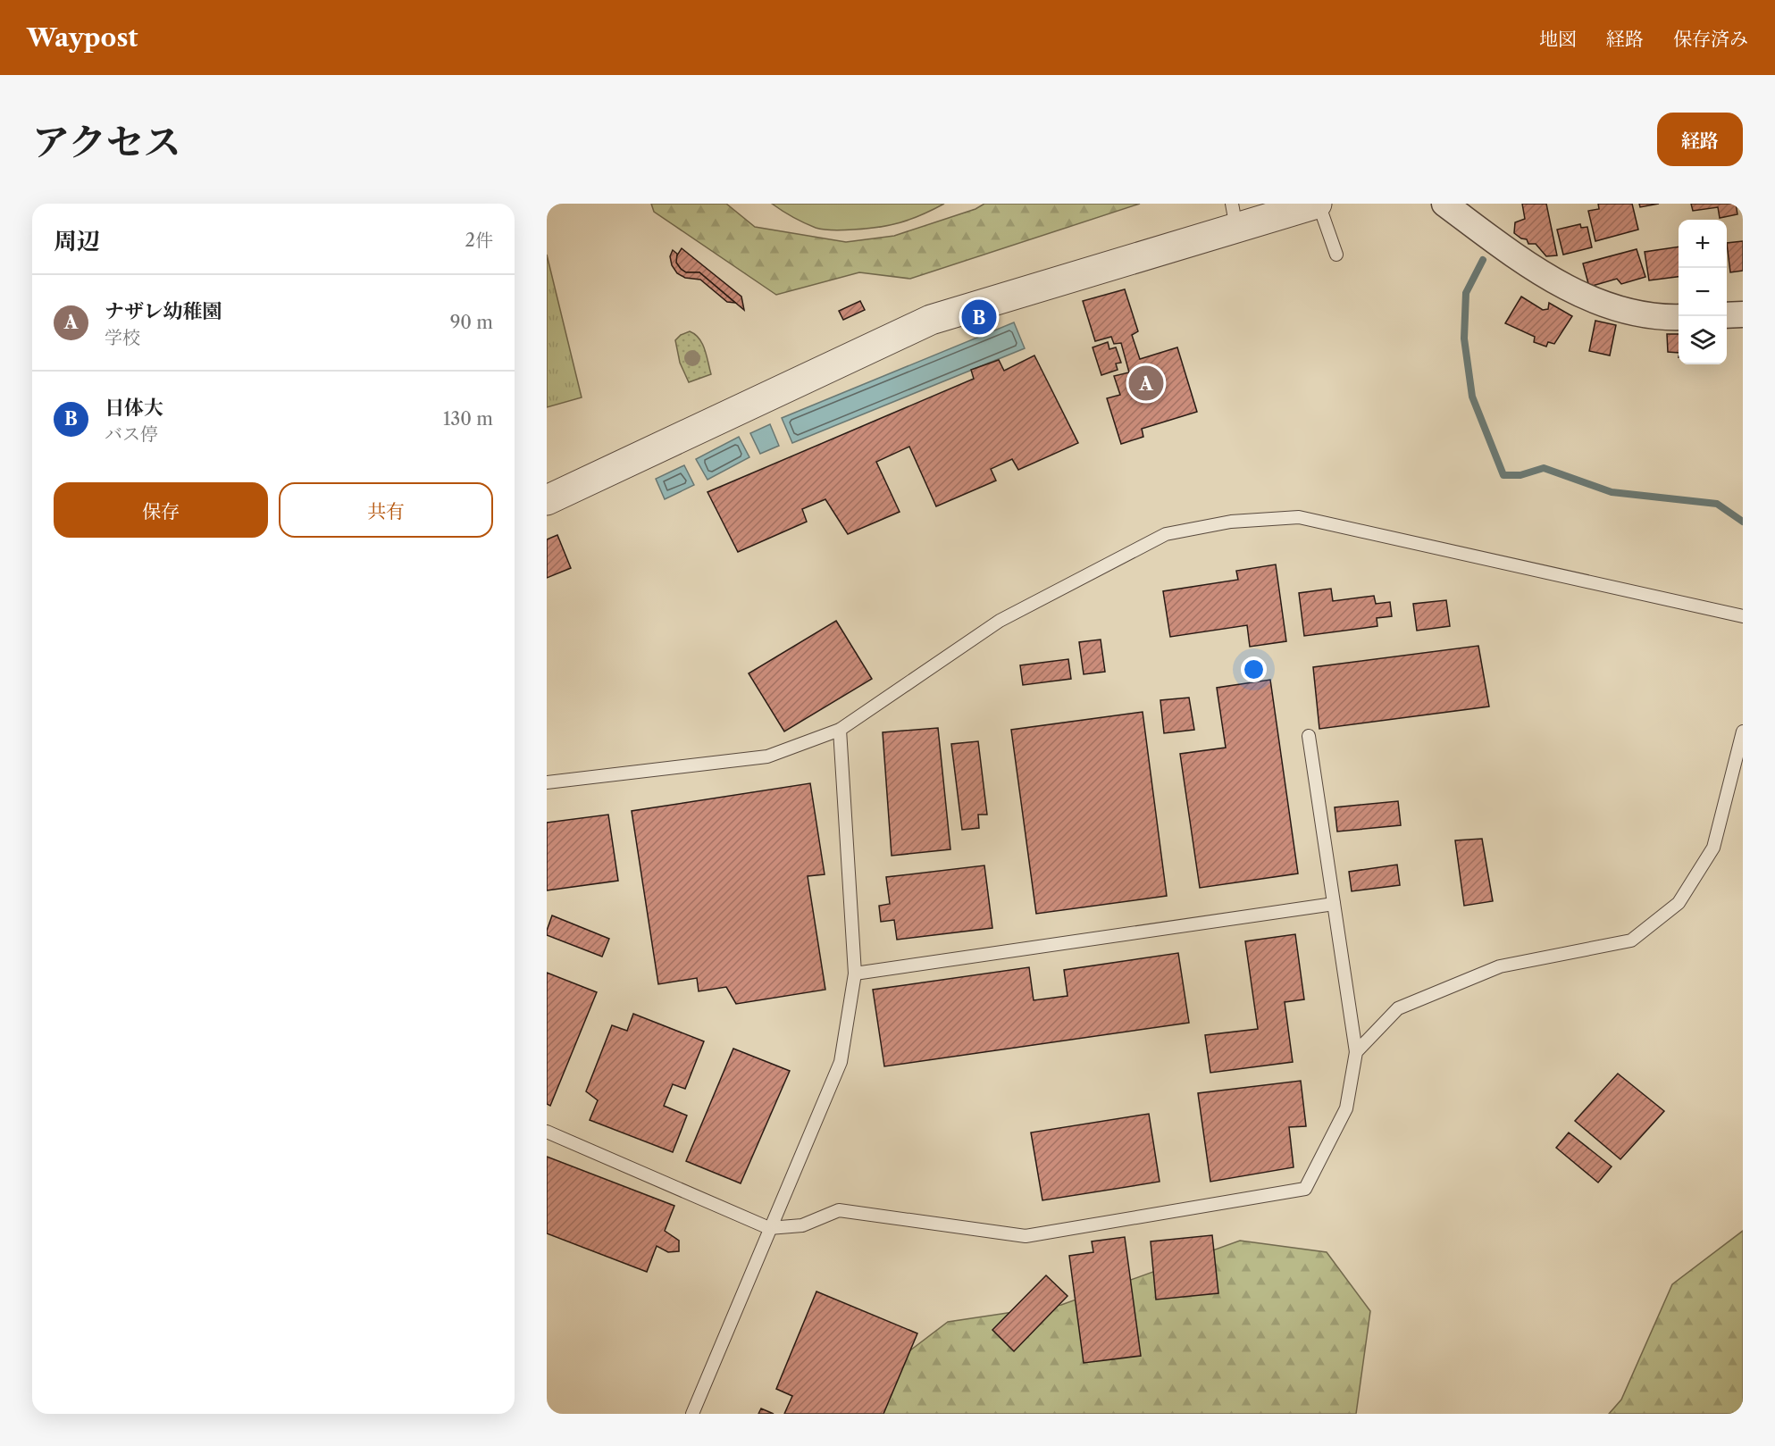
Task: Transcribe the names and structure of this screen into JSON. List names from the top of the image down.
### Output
{
  "page": {
    "header": "Waypost",
    "nav": ["地図", "経路", "保存済み"],
    "title": "アクセス",
    "buttons": [
      "経路",
      ["保存", "共有"]
    ],
    "heading": ["周辺", "2件"],
    "map_buttons": ["+", "−"],
    "list": [
      {
        "mark": "A",
        "name": "ナザレ幼稚園",
        "note": "学校",
        "value": "90 m"
      },
      {
        "mark": "B",
        "name": "日体大",
        "note": "バス停",
        "value": "130 m"
      }
    ],
    "pins": ["B", "A"]
  }
}
